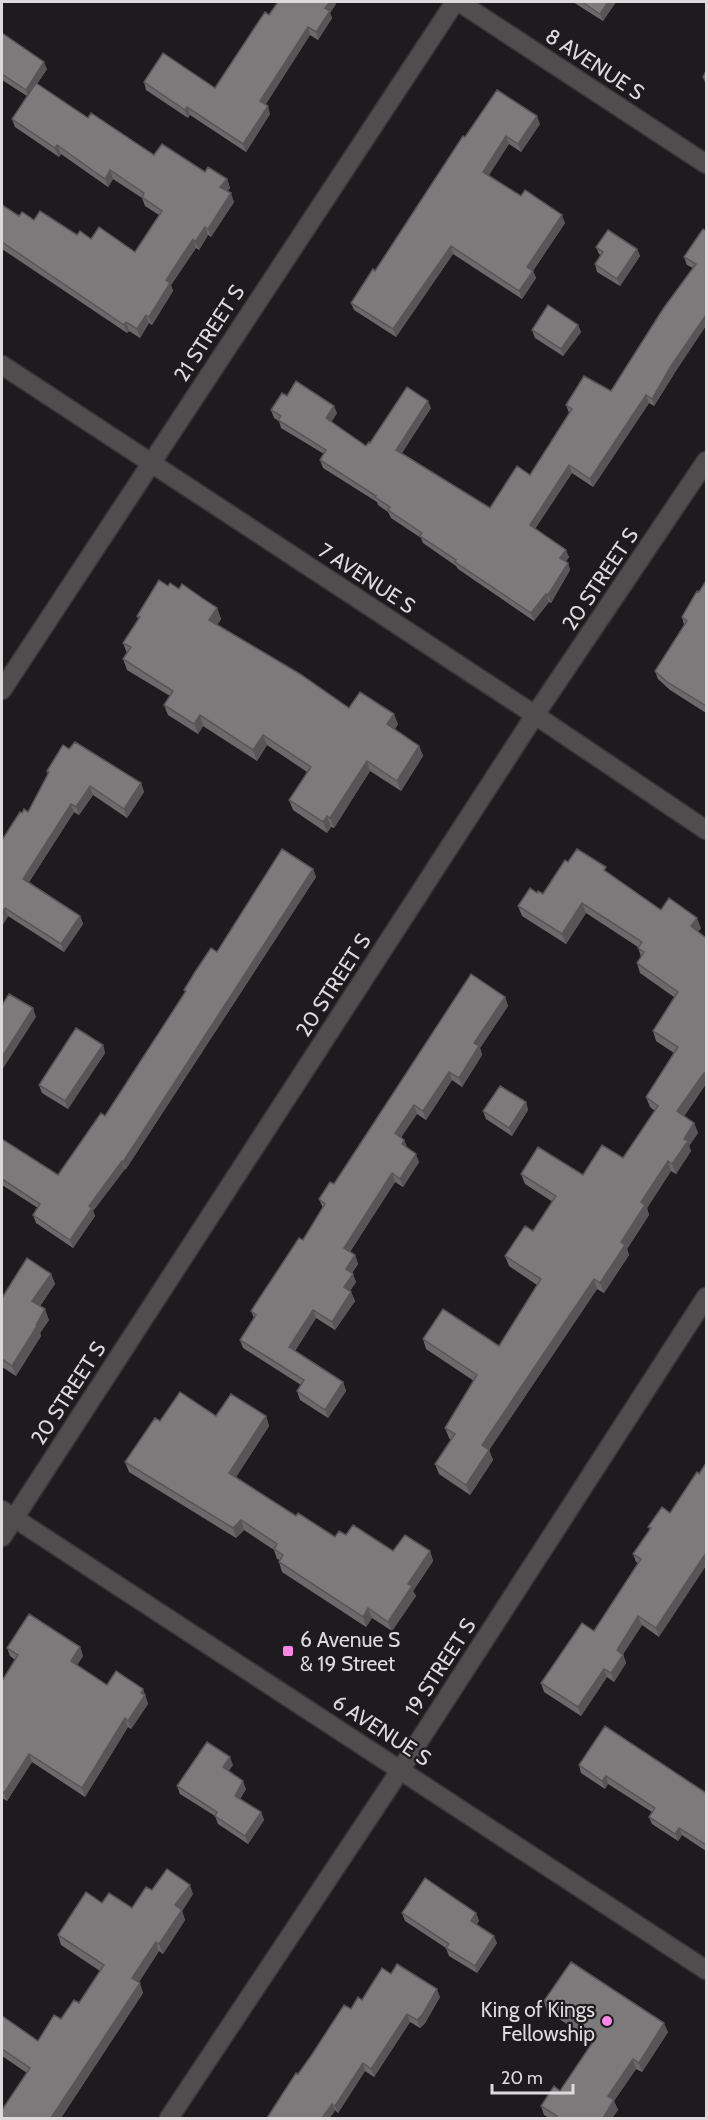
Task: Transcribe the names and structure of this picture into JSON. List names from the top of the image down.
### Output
{
  "streets": {
    "street": [
      "8 AVENUE S",
      "21 STREET S",
      "7 AVENUE S",
      "20 STREET S",
      "19 STREET S",
      "6 AVENUE S"
    ]
  },
  "crossings": [
    ["8 AVENUE S", "21 STREET S"],
    ["21 STREET S", "7 AVENUE S"],
    ["7 AVENUE S", "20 STREET S"],
    ["20 STREET S", "6 AVENUE S"],
    ["19 STREET S", "6 AVENUE S"]
  ],
  "places": {
    "transit": ["6 Avenue S & 19 Street"],
    "other": ["King of Kings Fellowship"]
  },
  "scale_bar": "20 m"
}
